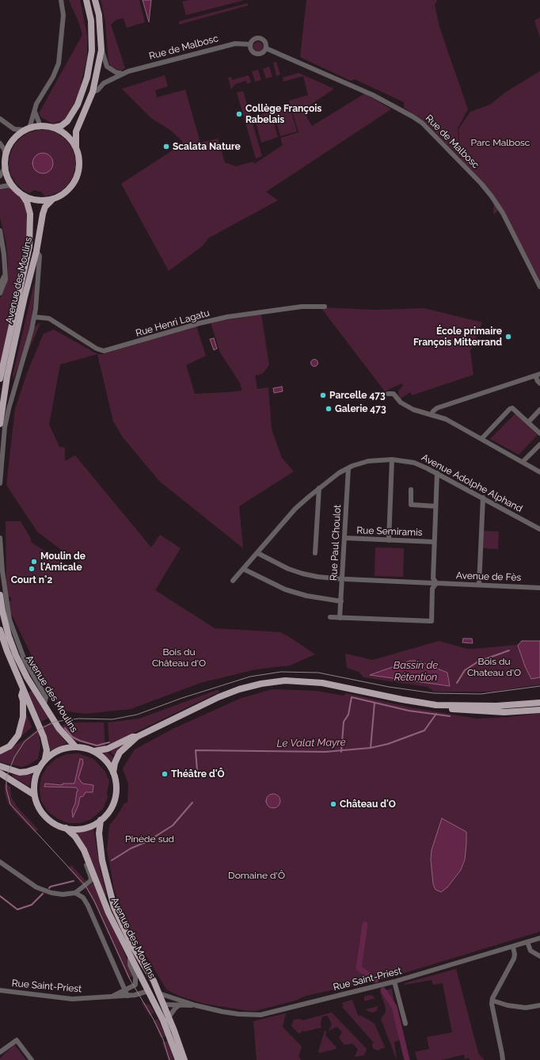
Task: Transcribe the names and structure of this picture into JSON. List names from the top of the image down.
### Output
{
  "streets": {
    "main road": ["Avenue des Moulins"],
    "street": [
      "Rue de Malbosc",
      "Rue Henri Lagatu",
      "Avenue Adolphe Alphand",
      "Rue Semiramis",
      "Rue Paul Choulot",
      "Avenue de Fès",
      "Rue Saint-Priest"
    ]
  },
  "crossings": [
    ["Avenue des Moulins", "Rue Saint-Priest"],
    ["Avenue Adolphe Alphand", "Rue Paul Choulot"],
    ["Avenue Adolphe Alphand", "Avenue de Fès"],
    ["Rue Semiramis", "Rue Paul Choulot"],
    ["Rue Paul Choulot", "Avenue de Fès"]
  ],
  "water": ["Bassin de Rétention", "Le Valat Mayre"],
  "parks": [
    "Parc Malbosc",
    "Bois du Château d'O",
    "Bois du Chateau d'O",
    "Pinède sud",
    "Domaine d'Ô"
  ],
  "places": [
    "Collège François Rabelais",
    "Scalata Nature",
    "École primaire François Mitterrand",
    "Parcelle 473",
    "Galerie 473",
    "Moulin de l'Amicale",
    "Court n°2",
    "Théâtre d'Ô",
    "Château d'O"
  ]
}
